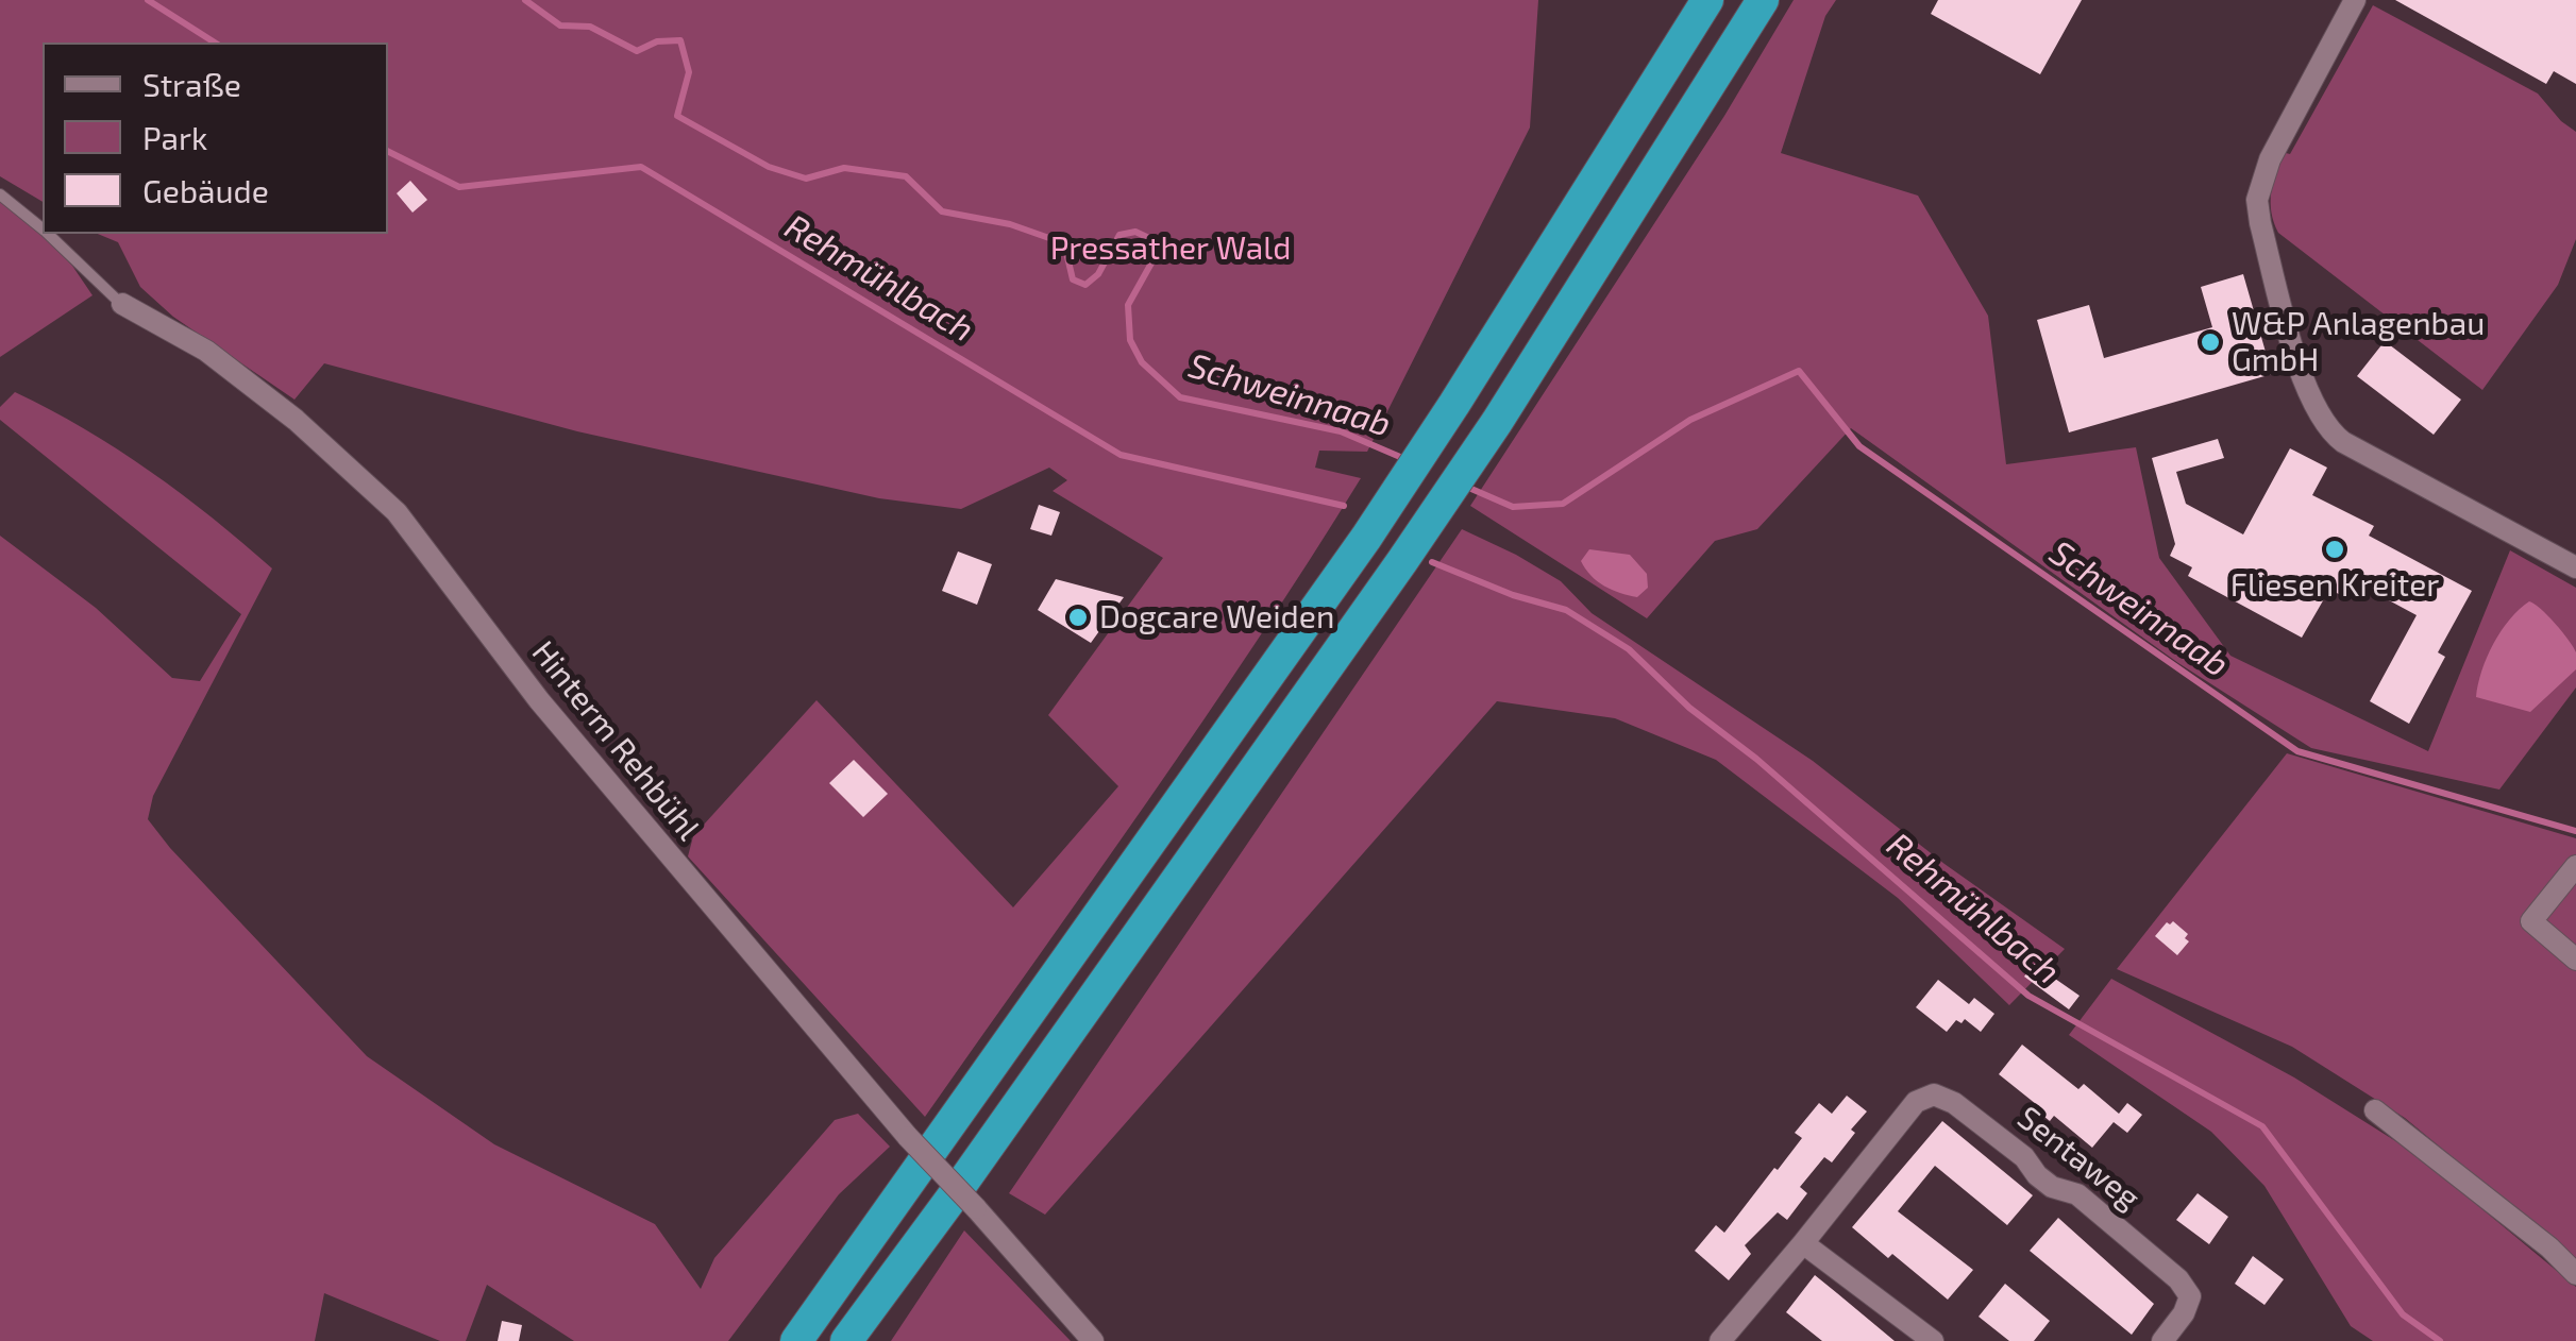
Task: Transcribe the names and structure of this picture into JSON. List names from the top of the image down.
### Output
{
  "streets": {
    "street": ["Hinterm Rehbühl", "Sentaweg"]
  },
  "water": ["Rehmühlbach", "Schweinnaab"],
  "parks": ["Pressather Wald"],
  "places": ["W&P Anlagenbau GmbH", "Fliesen Kreiter", "Dogcare Weiden"],
  "legend": ["Straße", "Park", "Gebäude"]
}
